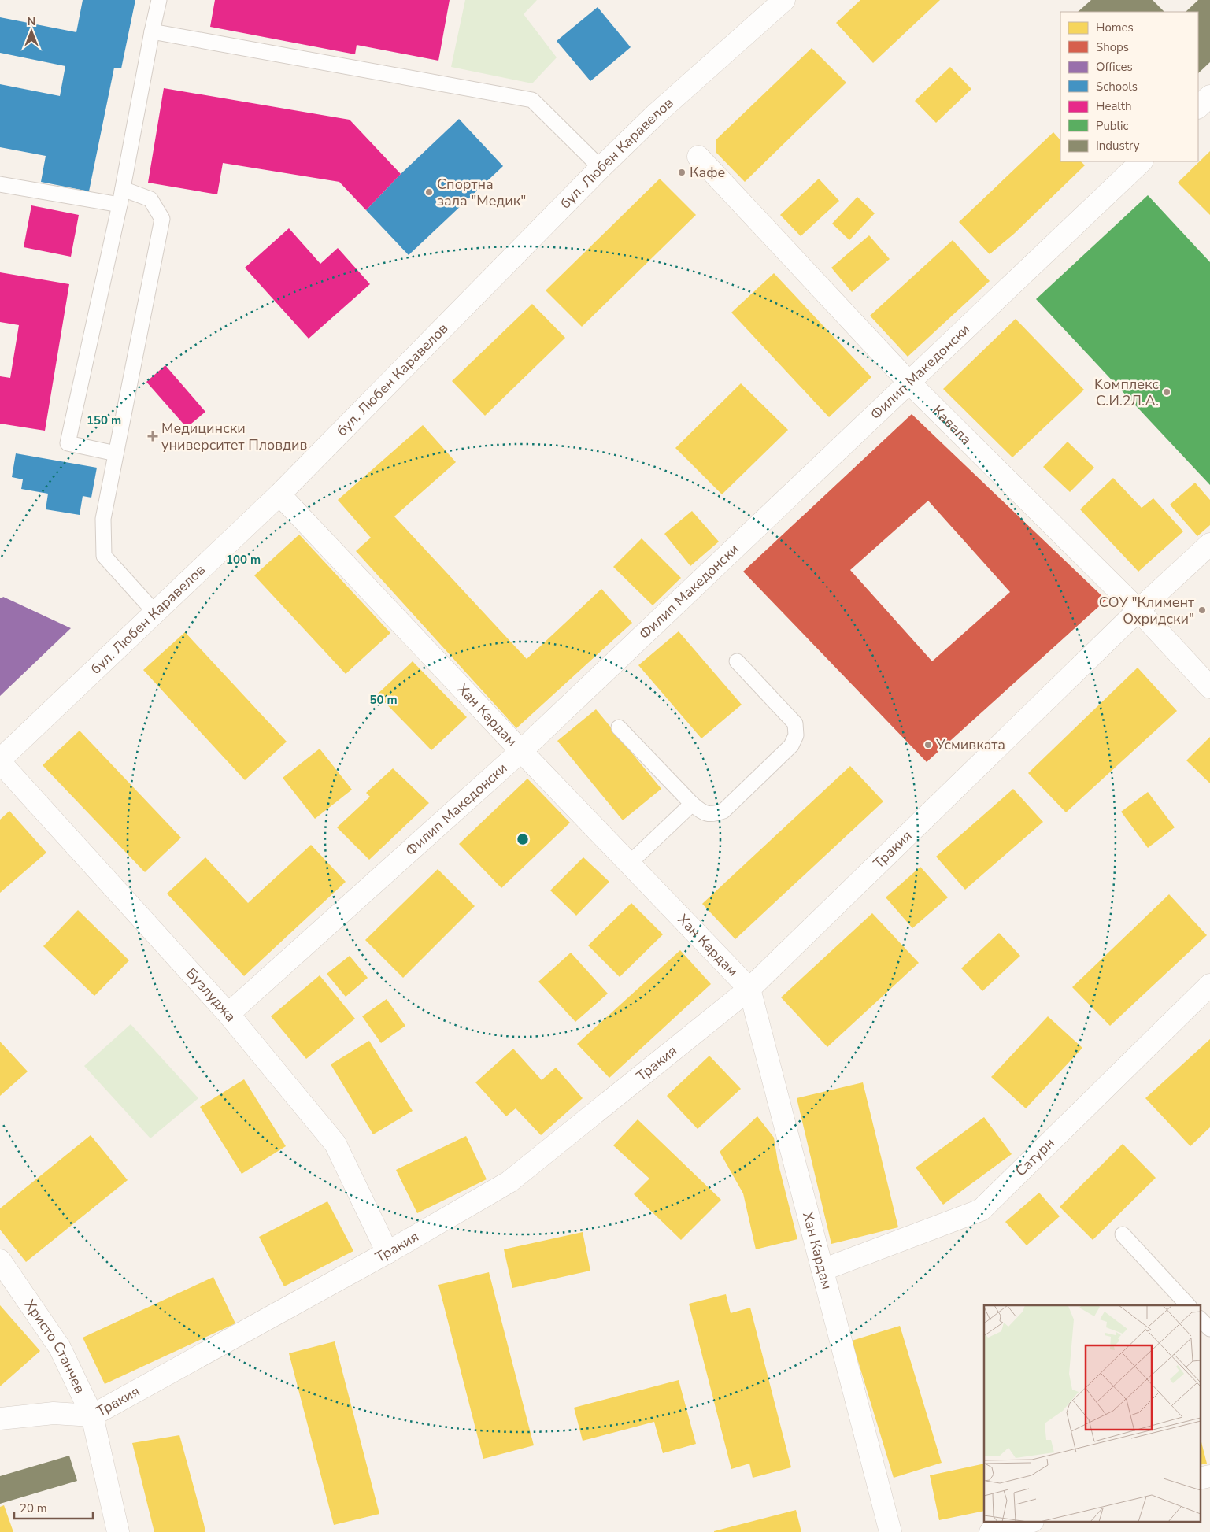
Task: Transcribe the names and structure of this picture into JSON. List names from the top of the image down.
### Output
{
  "streets": {
    "street": [
      "бул. Любен Каравелов",
      "Филип Македонски",
      "Кавала",
      "Хан Кардам",
      "Тракия",
      "Бузлуджа",
      "Сатурн",
      "Христо Станчев"
    ]
  },
  "crossings": [
    ["бул. Любен Каравелов", "Хан Кардам"],
    ["бул. Любен Каравелов", "Бузлуджа"],
    ["Филип Македонски", "Кавала"],
    ["Филип Македонски", "Хан Кардам"],
    ["Филип Македонски", "Бузлуджа"],
    ["Кавала", "Тракия"],
    ["Хан Кардам", "Тракия"],
    ["Хан Кардам", "Сатурн"],
    ["Тракия", "Бузлуджа"],
    ["Тракия", "Христо Станчев"]
  ],
  "places": {
    "other": [
      "Кафе",
      "Спортна зала \"Медик\"",
      "Kомплекс С.И.2Л.А.",
      "СОУ \"Климент Охридски\"",
      "Усмивката"
    ],
    "health": ["Медицински университет Пловдив"]
  },
  "legend": [
    "Homes",
    "Shops",
    "Offices",
    "Schools",
    "Health",
    "Public",
    "Industry"
  ],
  "scale_bar": "20 m",
  "north": "top",
  "rings": ["150 m", "100 m", "50 m"]
}
